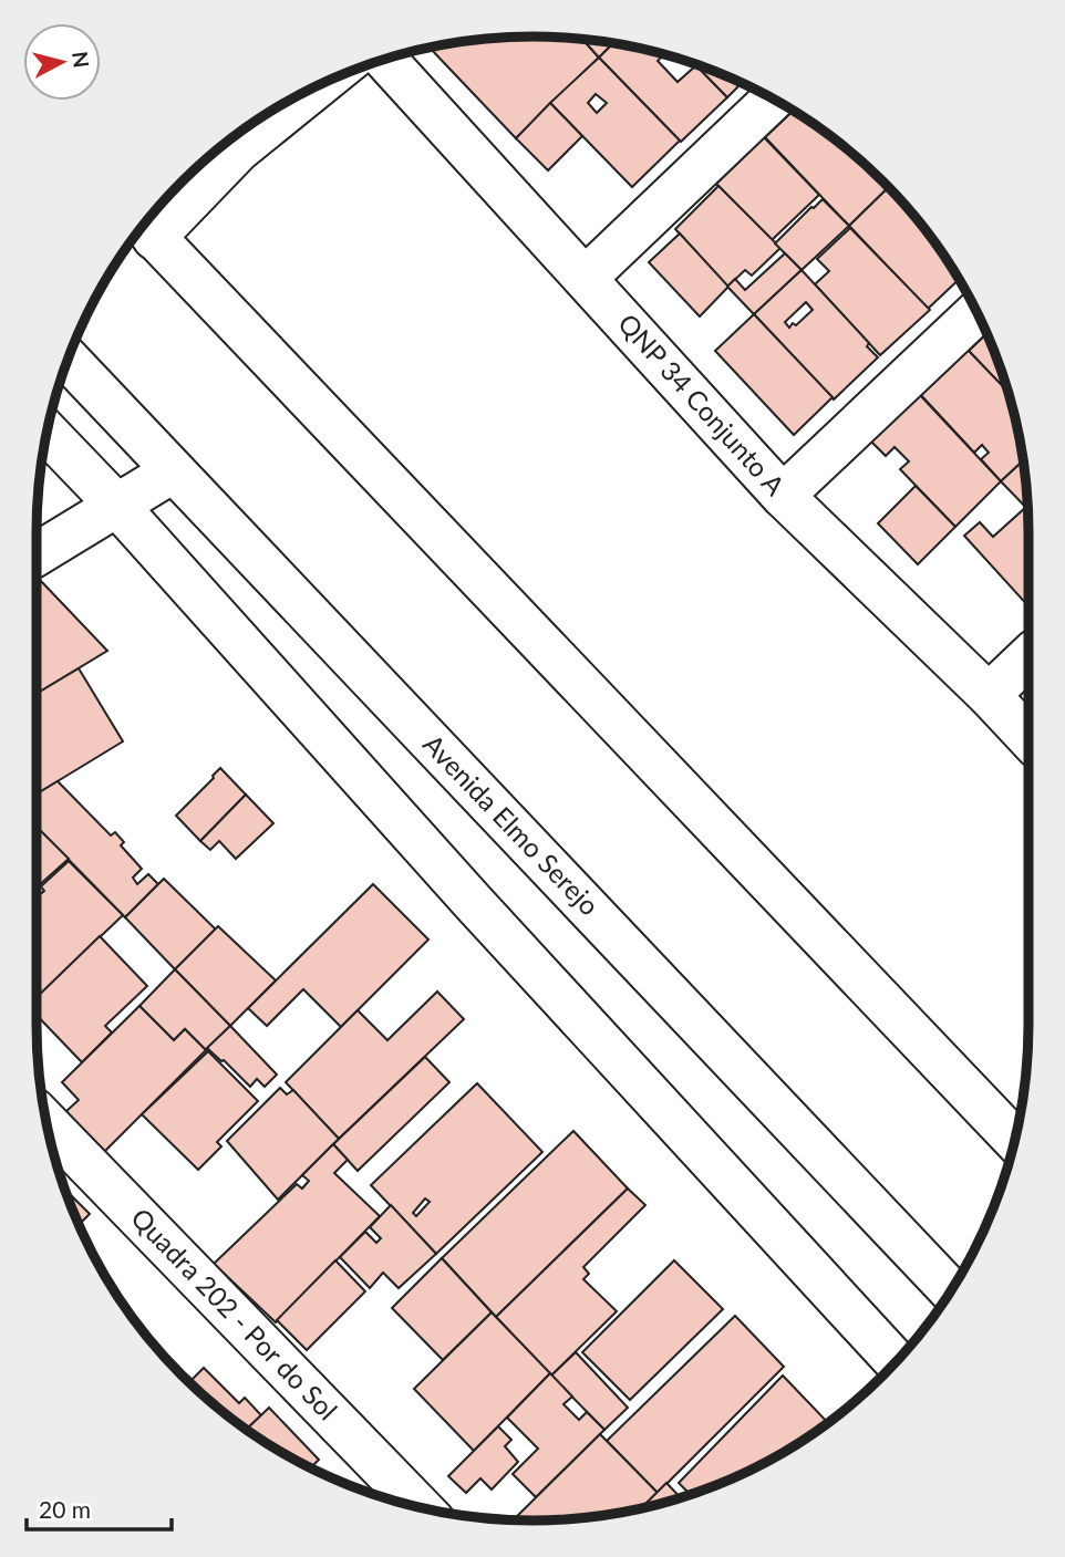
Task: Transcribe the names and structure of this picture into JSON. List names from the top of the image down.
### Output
{
  "streets": {
    "street": ["QNP 34 Conjunto A", "Avenida Elmo Serejo", "Quadra 202 - Por do Sol"]
  },
  "scale_bar": "20 m",
  "north": "right"
}
